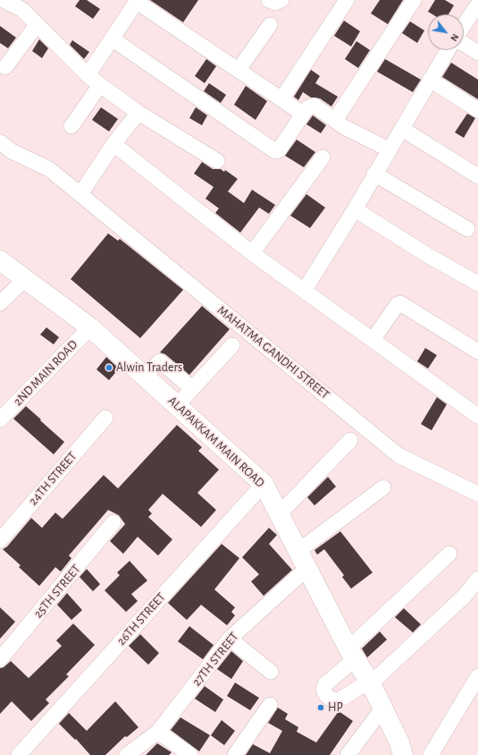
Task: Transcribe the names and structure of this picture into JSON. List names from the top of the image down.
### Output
{
  "streets": {
    "main road": ["ALAPAKKAM MAIN ROAD"],
    "street": [
      "MAHATMA GANDHI STREET",
      "2ND MAIN ROAD",
      "24TH STREET",
      "25TH STREET",
      "26TH STREET",
      "27TH STREET"
    ]
  },
  "crossings": [
    ["2ND MAIN ROAD", "ALAPAKKAM MAIN ROAD"],
    ["ALAPAKKAM MAIN ROAD", "26TH STREET"],
    ["ALAPAKKAM MAIN ROAD", "27TH STREET"]
  ],
  "places": ["Alwin Traders", "HP"],
  "north": "bottom right"
}
